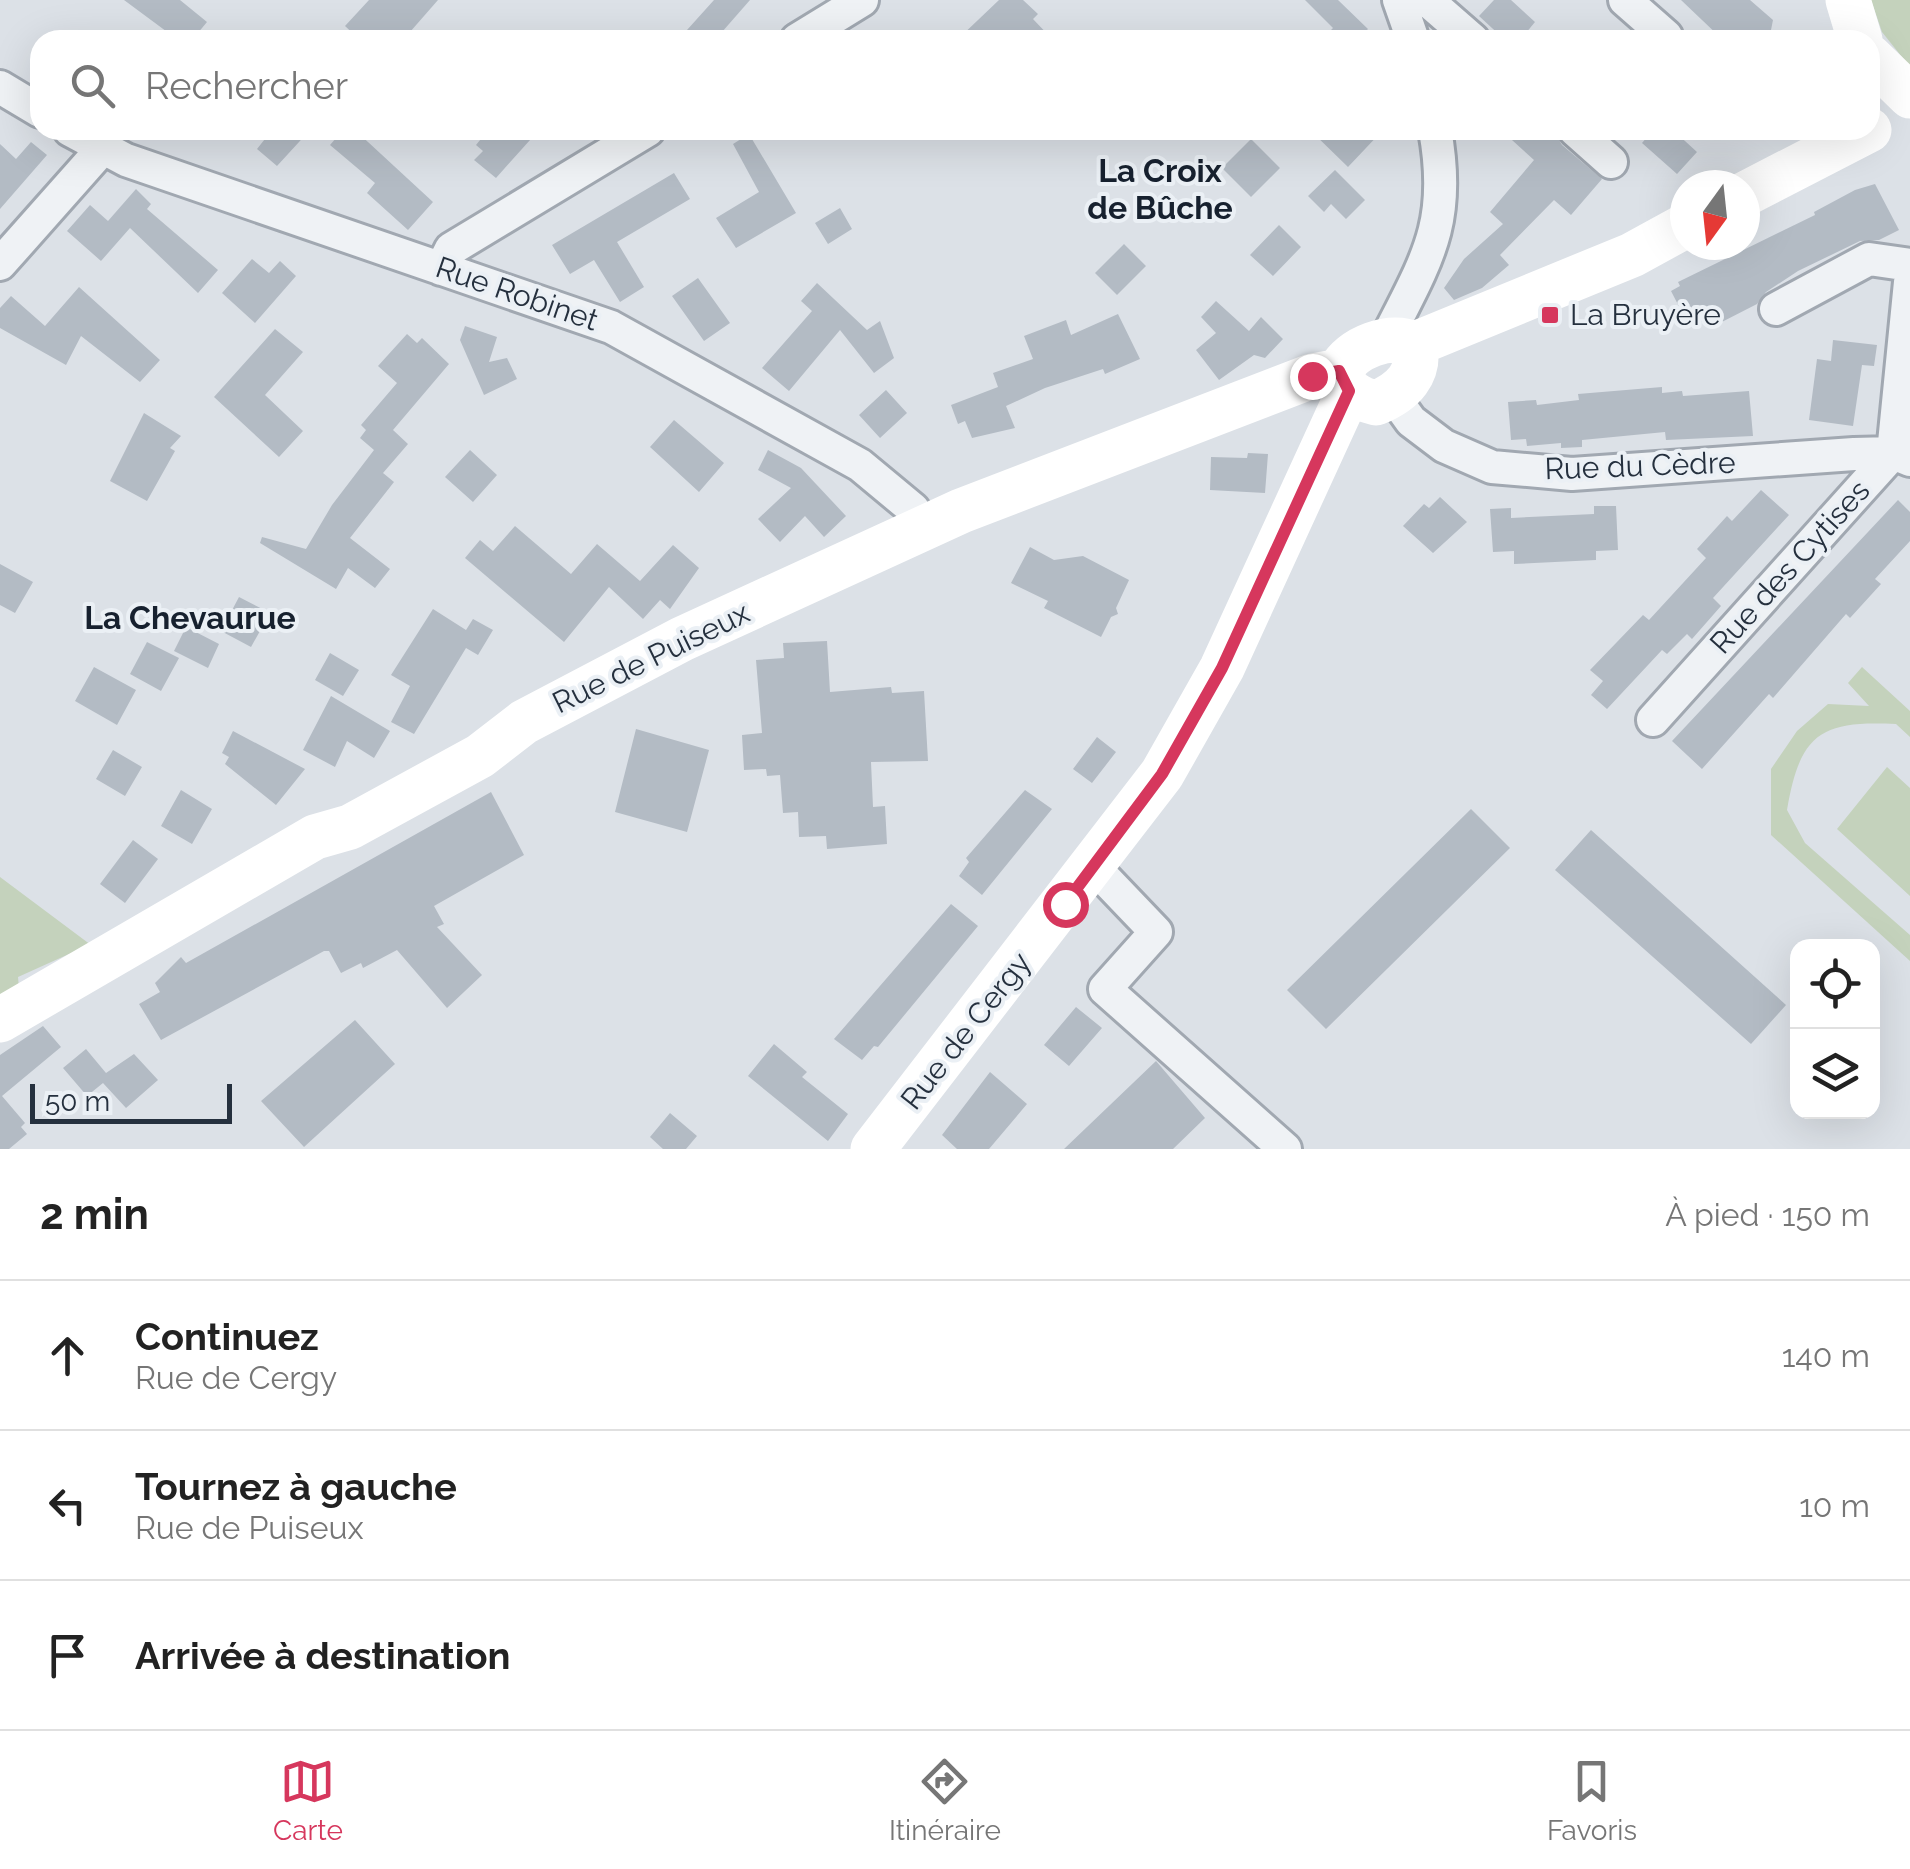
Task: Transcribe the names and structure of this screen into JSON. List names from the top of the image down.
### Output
{
  "streets": {
    "street": [
      "Rue Robinet",
      "Rue du Cèdre",
      "Rue des Cytises",
      "Rue de Puiseux",
      "Rue de Cergy"
    ]
  },
  "crossings": [
    ["Rue Robinet", "Rue de Puiseux"],
    ["Rue du Cèdre", "Rue des Cytises"],
    ["Rue du Cèdre", "Rue de Puiseux"],
    ["Rue du Cèdre", "Rue de Cergy"],
    ["Rue de Puiseux", "Rue de Cergy"]
  ],
  "districts": ["La Croix de Bûche", "La Chevaurue"],
  "places": {
    "transit": ["La Bruyère"]
  },
  "scale_bar": "50 m",
  "north": "bottom",
  "page": {
    "search": "Rechercher",
    "scale": "50 m",
    "heading": ["2 min", "À pied · 150 m"],
    "list": [
      ["Continuez", "Rue de Cergy", "140 m"],
      ["Tournez à gauche", "Rue de Puiseux", "10 m"],
      "Arrivée à destination"
    ],
    "nav": ["Carte", "Itinéraire", "Favoris"]
  }
}
